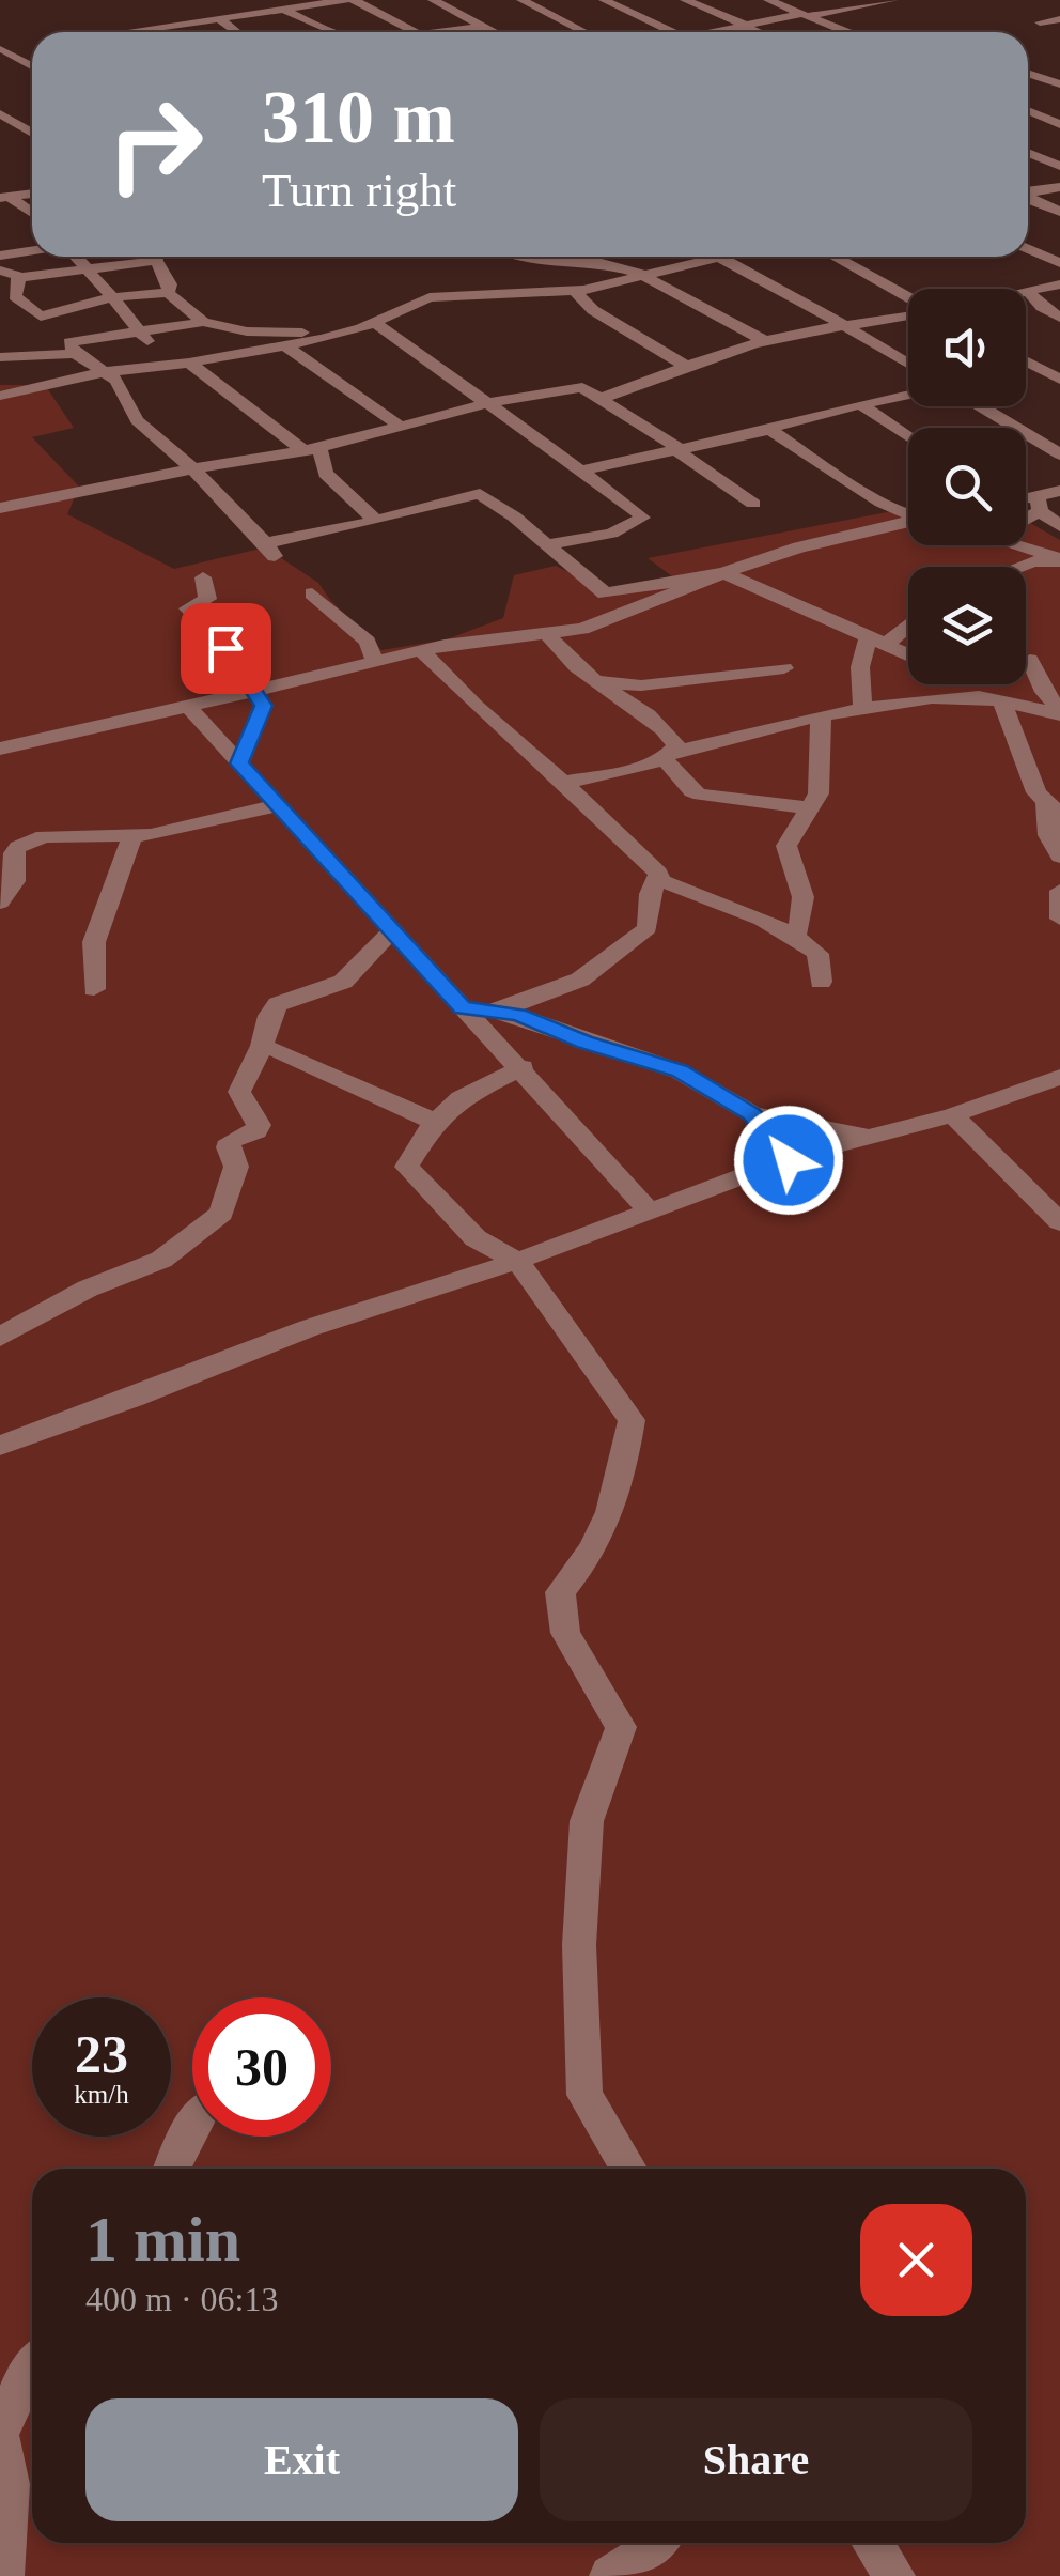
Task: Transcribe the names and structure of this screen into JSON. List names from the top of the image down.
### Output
{
  "page": {
    "turn": ["310 m", "Turn right"],
    "speed": "23 km/h",
    "limit": "30",
    "heading": ["1 min", "400 m · 06:13"],
    "buttons": ["Exit", "Share"]
  }
}
